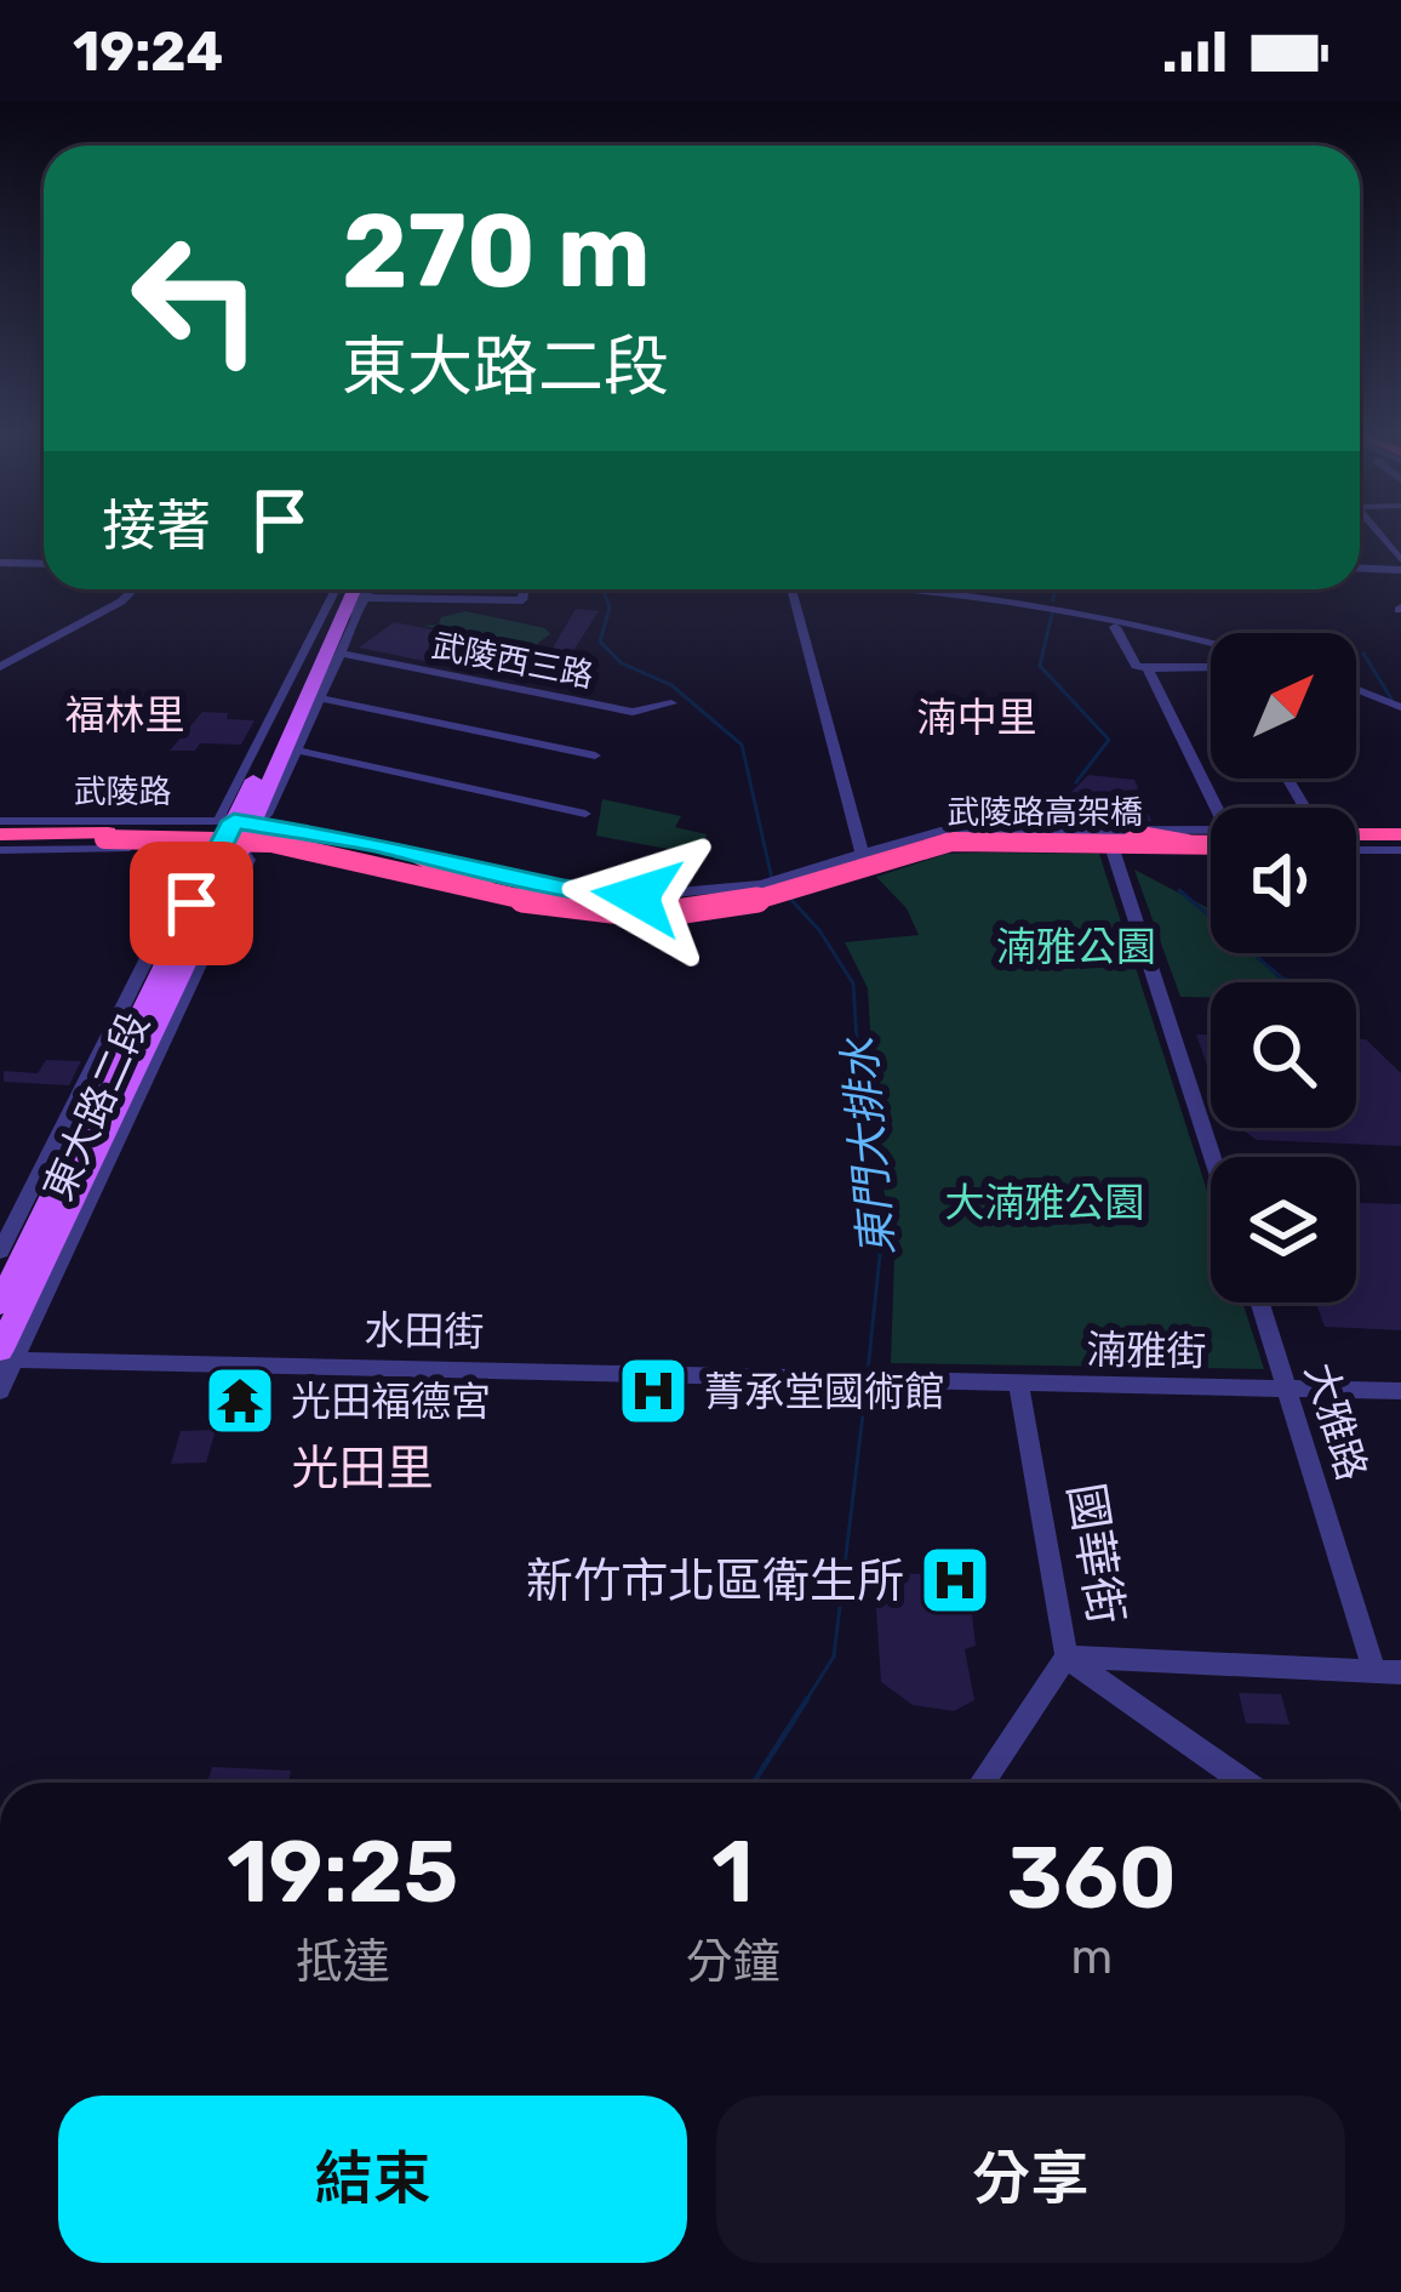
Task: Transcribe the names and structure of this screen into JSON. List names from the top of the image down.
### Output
{
  "streets": {
    "highway": ["武陵路高架橋"],
    "main road": ["東大路二段"],
    "street": [
      "武陵西三路",
      "武陵路",
      "水田街",
      "湳雅街",
      "大雅路",
      "國華街"
    ]
  },
  "crossings": [
    ["武陵西三路", "東大路二段"],
    ["武陵路", "武陵路高架橋"],
    ["武陵路", "東大路二段"],
    ["東大路二段", "水田街"],
    ["水田街", "湳雅街"],
    ["湳雅街", "大雅路"],
    ["湳雅街", "國華街"]
  ],
  "districts": ["福林里", "湳中里", "光田里"],
  "water": ["東門大排水"],
  "parks": ["湳雅公園", "大湳雅公園"],
  "places": {
    "hospital": ["菁承堂國術館", "新竹市北區衛生所"],
    "temple": ["光田福德宮"]
  },
  "north": "top right",
  "page": {
    "status": "19:24",
    "turn": ["270 m", "東大路二段"],
    "then": "接著",
    "eta": [
      "19:25",
      "抵達",
      "1",
      "分鐘",
      "360",
      "m"
    ],
    "buttons": ["結束", "分享"]
  }
}
